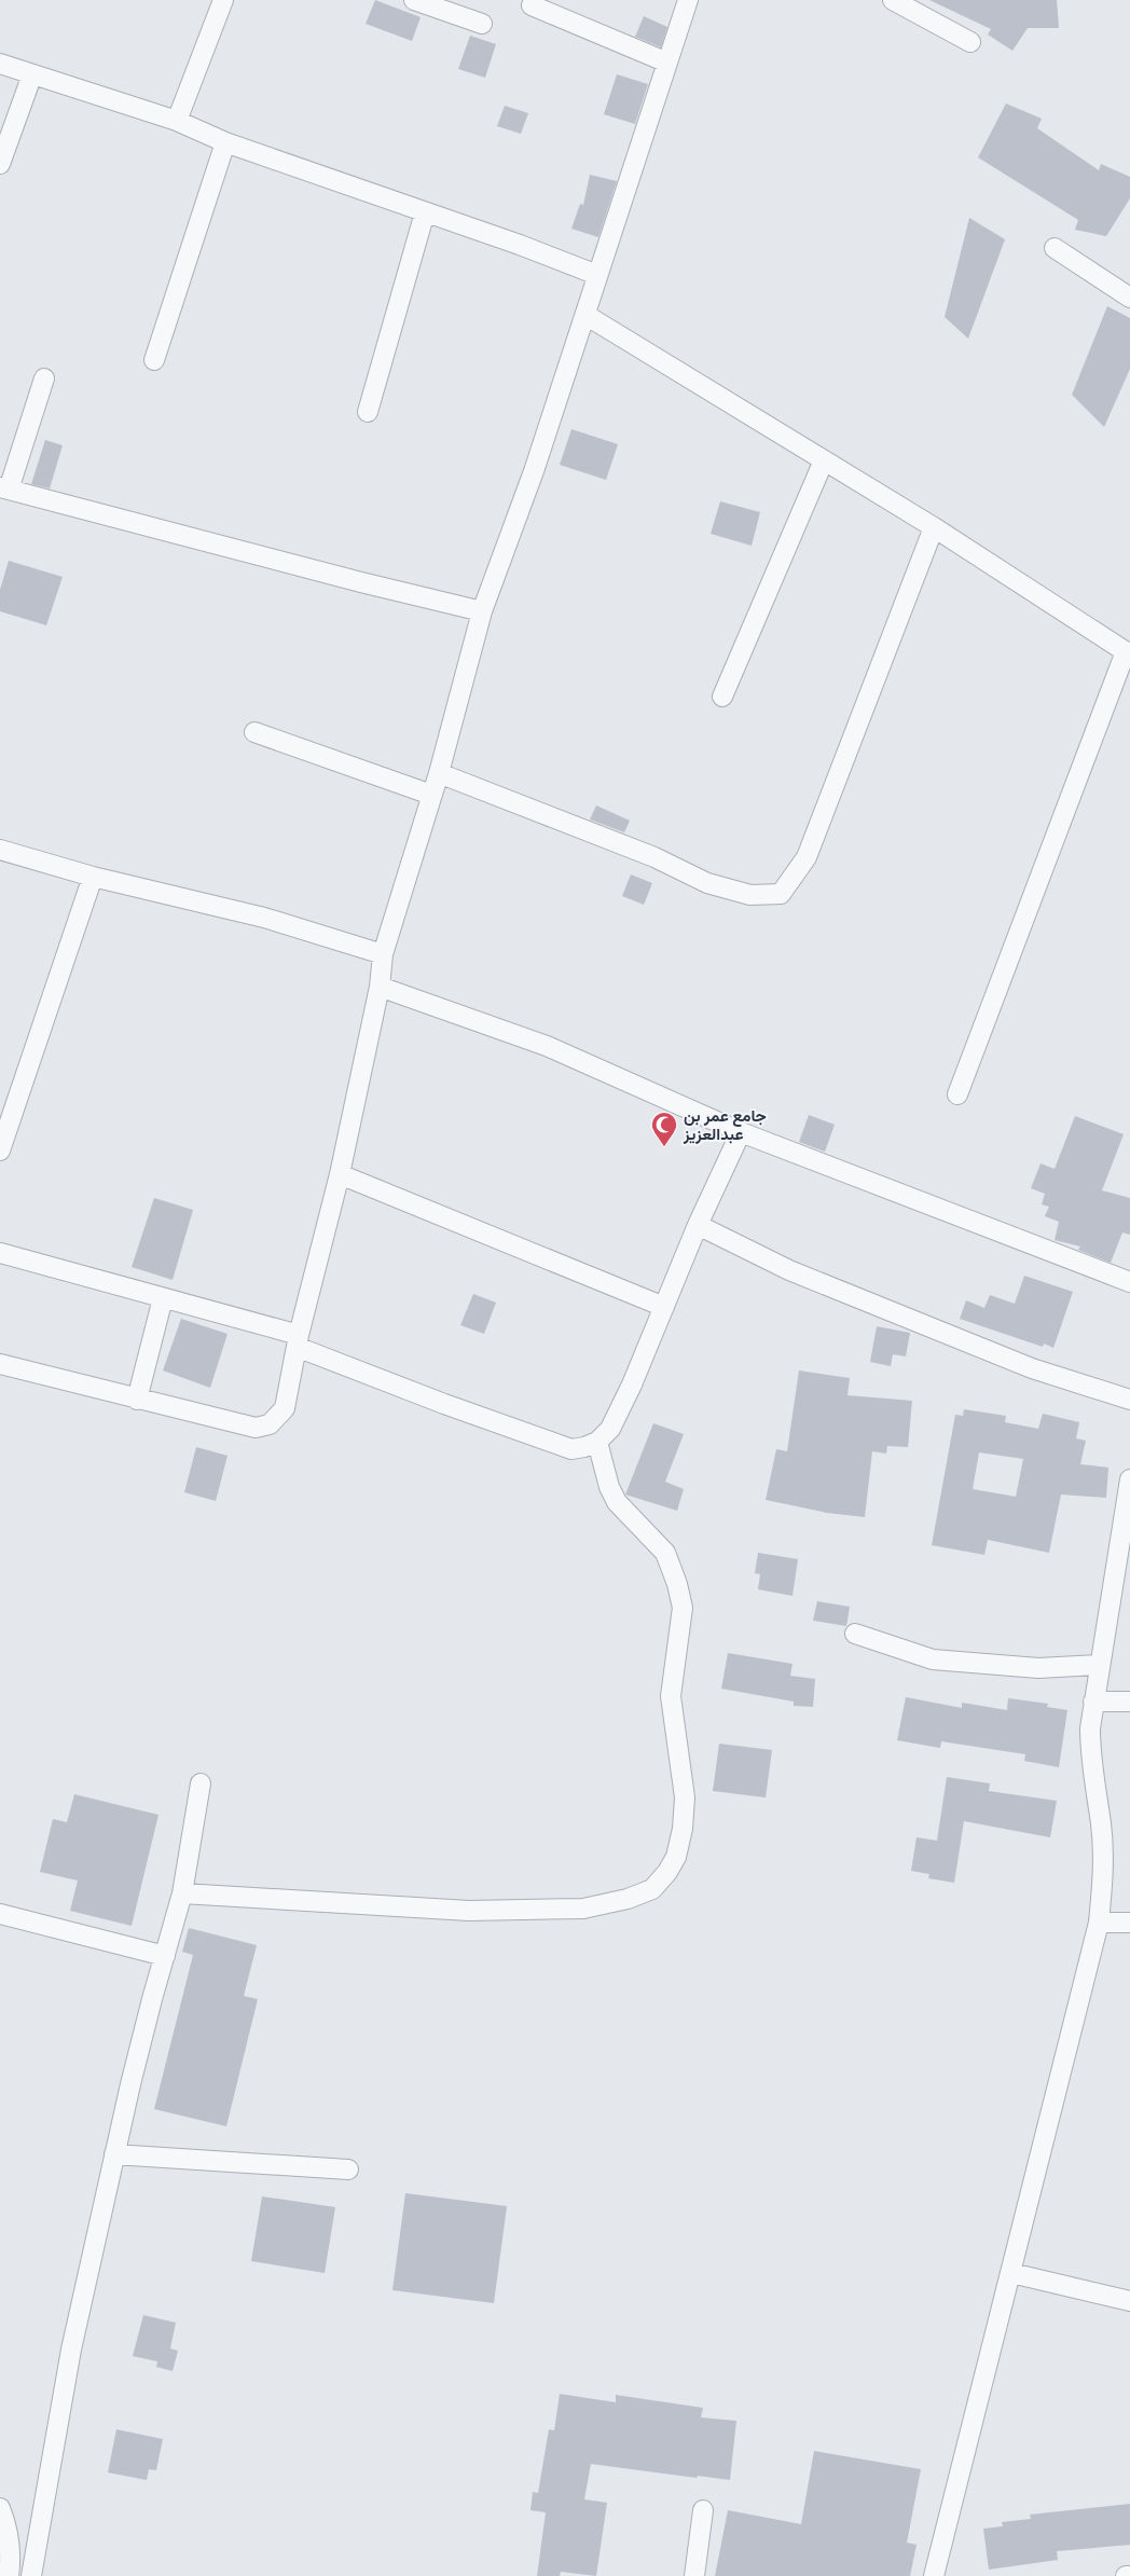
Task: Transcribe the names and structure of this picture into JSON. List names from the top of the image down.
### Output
{
  "places": {
    "mosque": ["جامع عمر بن عبدالعزيز"]
  }
}
